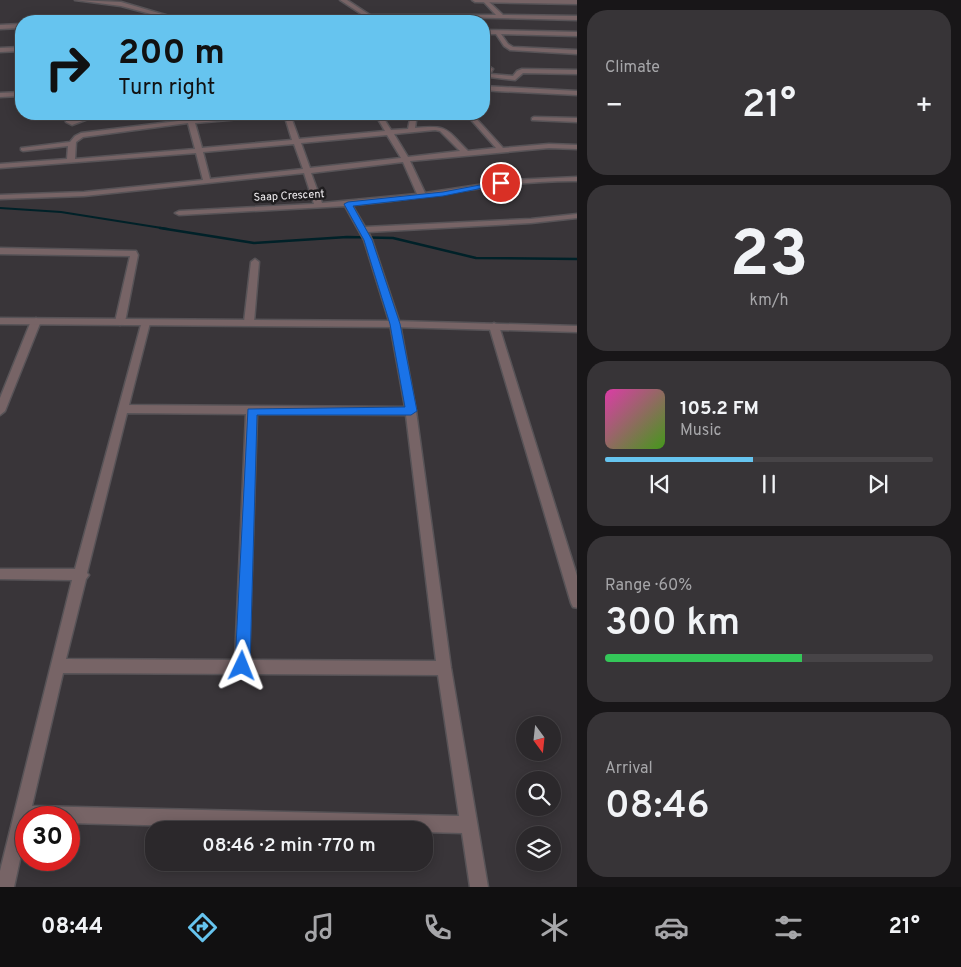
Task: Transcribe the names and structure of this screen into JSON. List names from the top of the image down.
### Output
{
  "streets": {
    "street": ["Saap Crescent"]
  },
  "north": "bottom",
  "page": {
    "tile": [
      "Climate",
      ["23", "km/h"],
      ["Range · 60%", "300 km"],
      ["Arrival", "08:46"]
    ],
    "turn": ["200 m", "Turn right"],
    "heat": ["−", "21°", "+"],
    "song": ["105.2 FM", "Music"],
    "limit": "30",
    "trip": "08:46 · 2 min · 770 m",
    "tabs": ["08:44", "21°"]
  }
}
